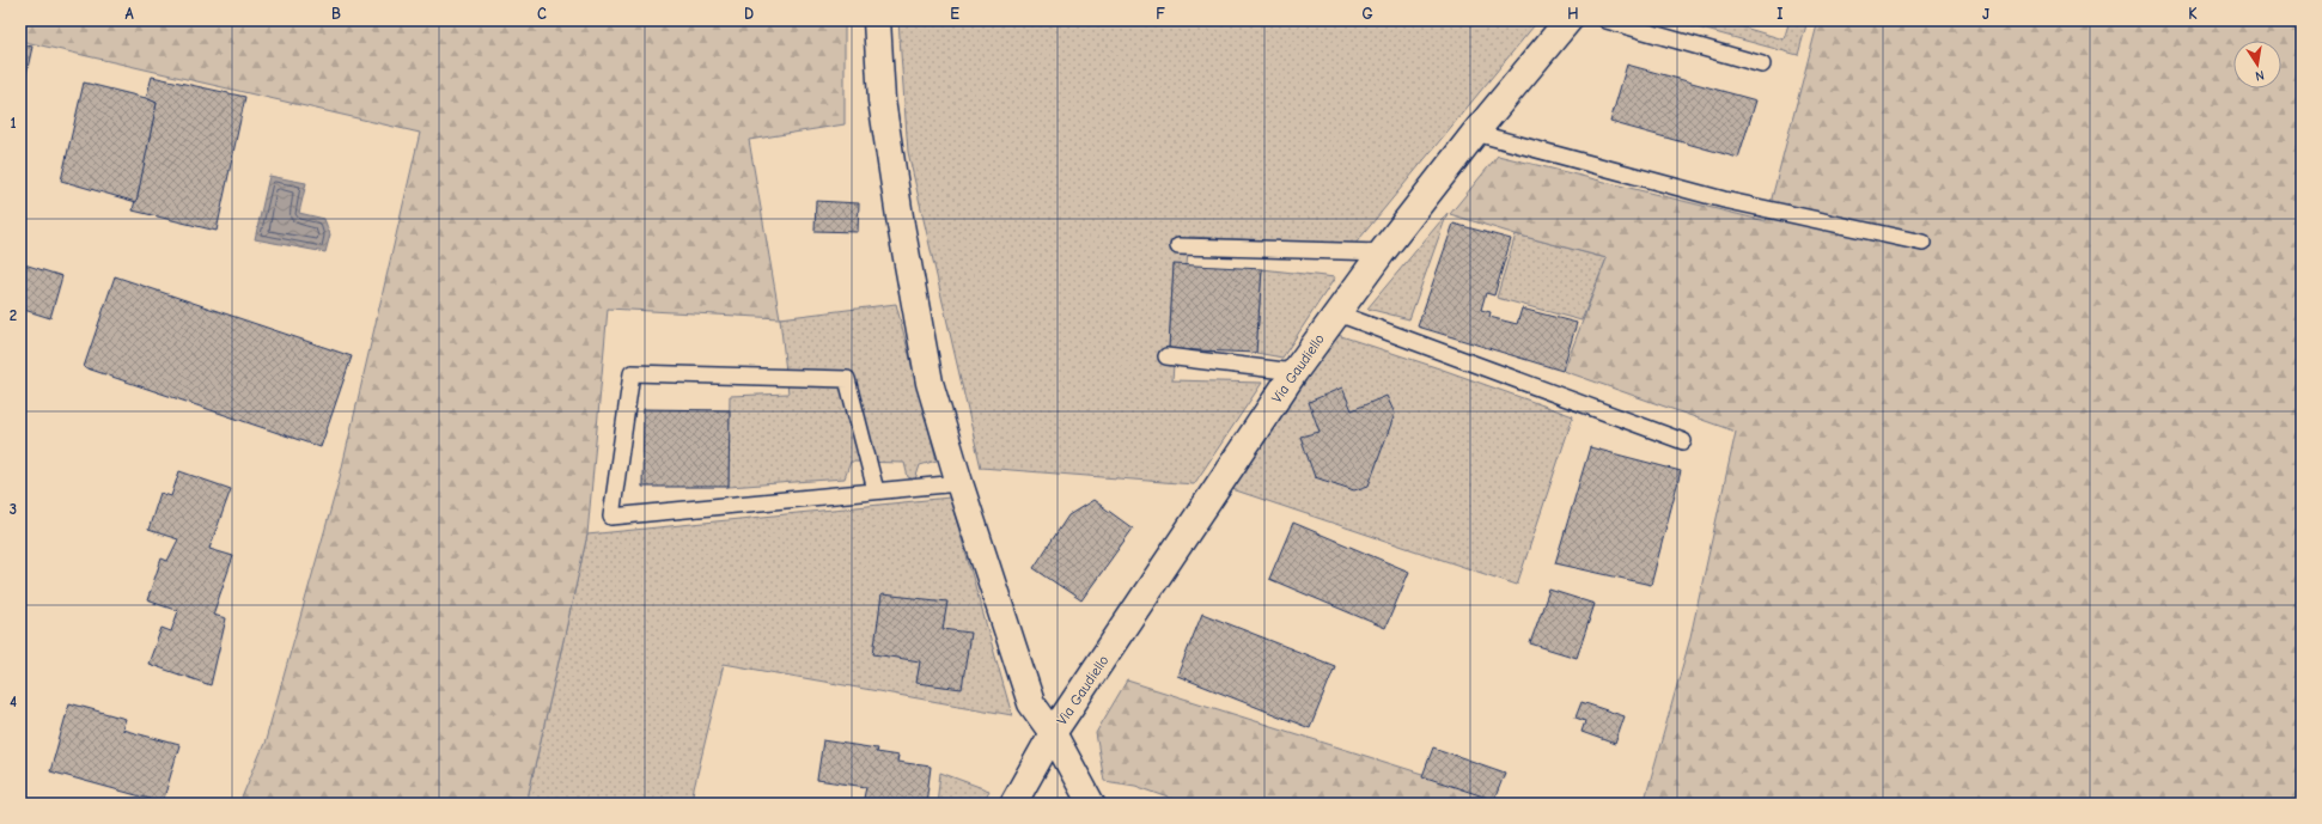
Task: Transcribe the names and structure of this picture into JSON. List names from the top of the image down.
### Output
{
  "streets": {
    "street": ["Via Gaudiello"]
  },
  "north": "bottom",
  "grid": {
    "columns": [
      "A",
      "B",
      "C",
      "D",
      "E",
      "F",
      "G",
      "H",
      "I",
      "J",
      "K"
    ],
    "rows": [
      "1",
      "2",
      "3",
      "4"
    ]
  }
}
